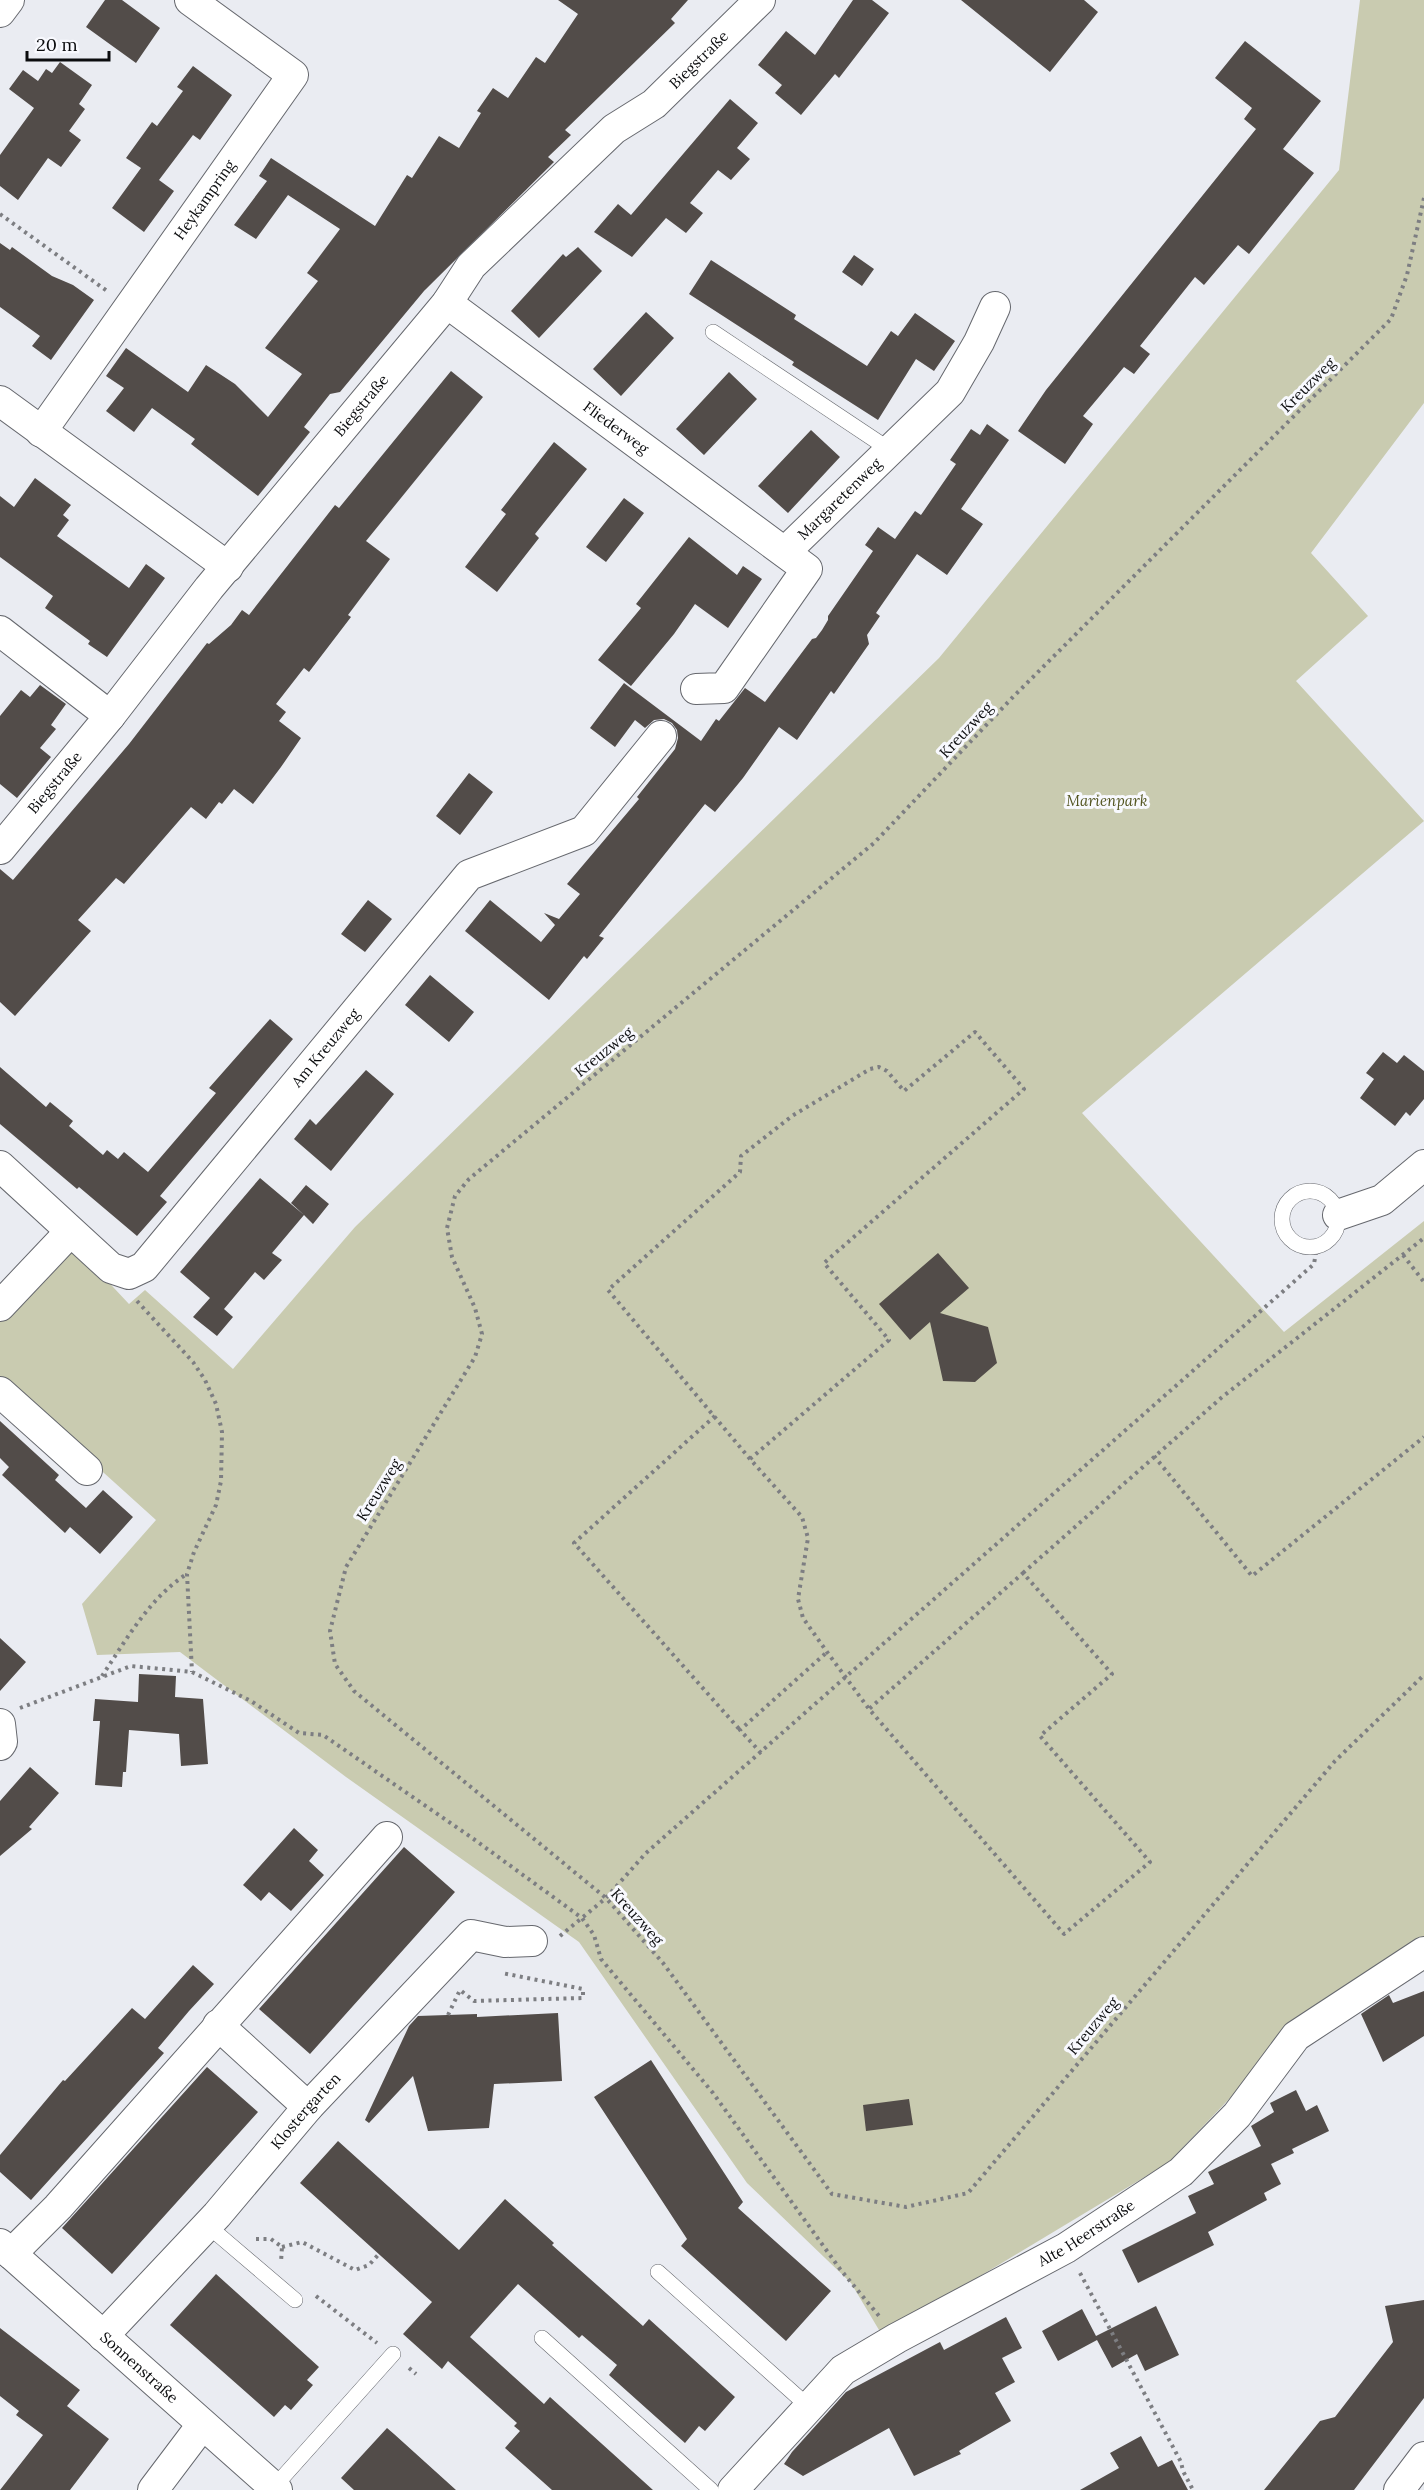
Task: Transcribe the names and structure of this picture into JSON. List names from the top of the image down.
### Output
{
  "streets": {
    "street": [
      "Biegstraße",
      "Heykampring",
      "Fliederweg",
      "Margaretenweg",
      "Am Kreuzweg",
      "Klostergarten",
      "Alte Heerstraße",
      "Sonnenstraße"
    ],
    "path": ["Kreuzweg"]
  },
  "crossings": [
    ["Biegstraße", "Fliederweg"],
    ["Fliederweg", "Margaretenweg"],
    ["Klostergarten", "Sonnenstraße"]
  ],
  "parks": ["Marienpark"],
  "scale_bar": "20 m"
}
